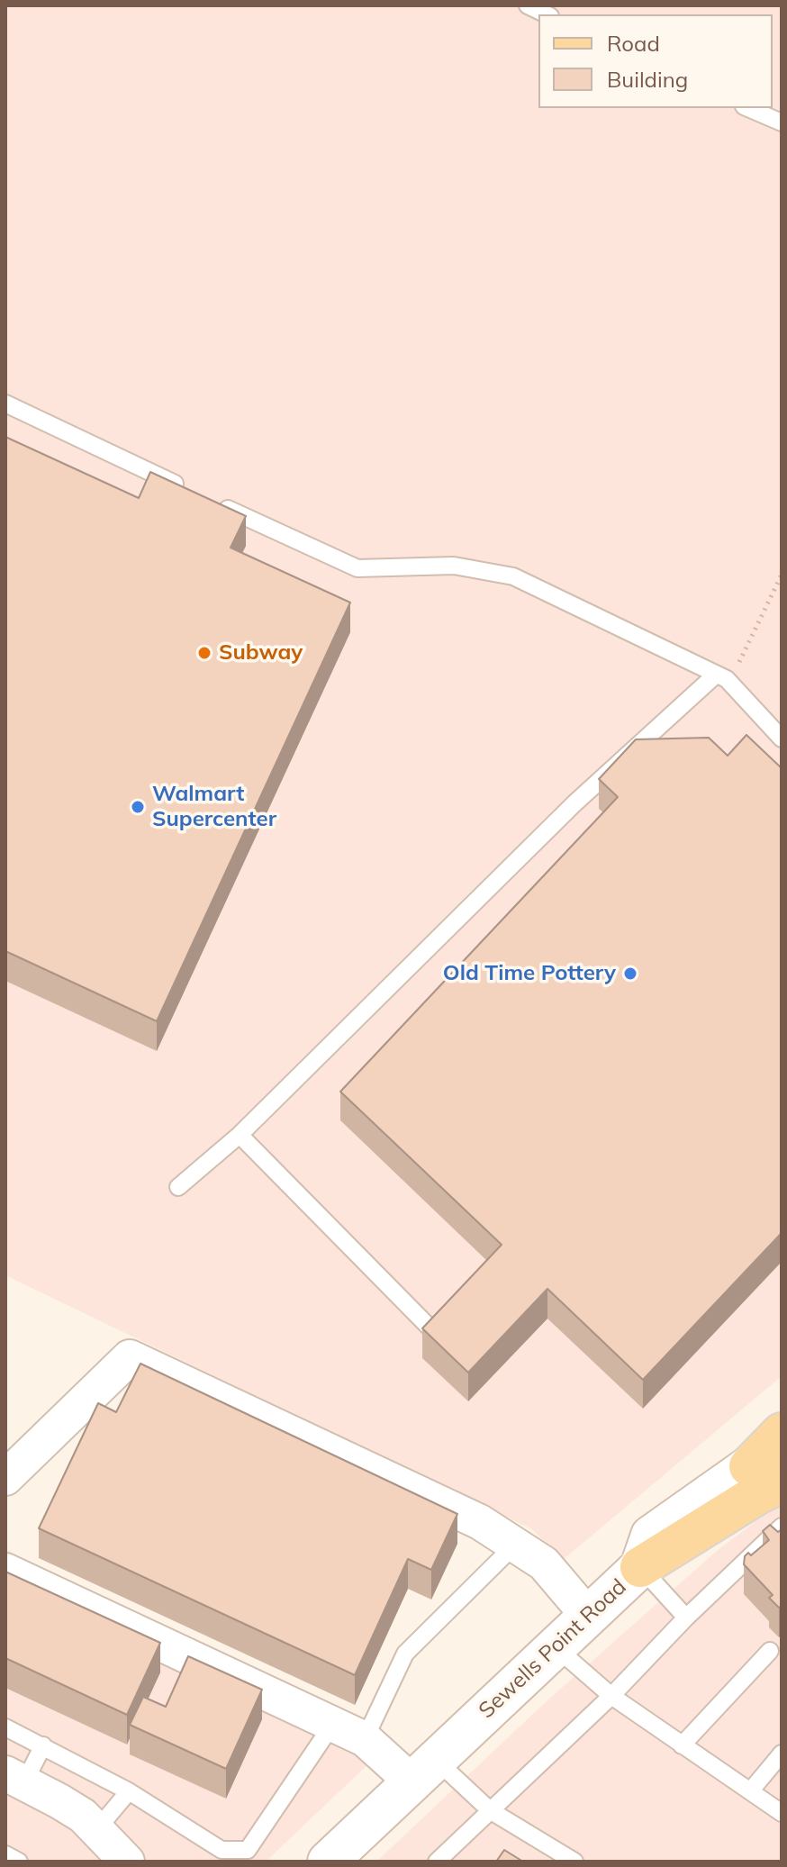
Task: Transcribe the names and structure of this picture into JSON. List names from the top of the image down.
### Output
{
  "streets": {
    "main road": ["Sewells Point Road"]
  },
  "places": ["Subway", "Walmart Supercenter", "Old Time Pottery"],
  "legend": ["Road", "Building"]
}
